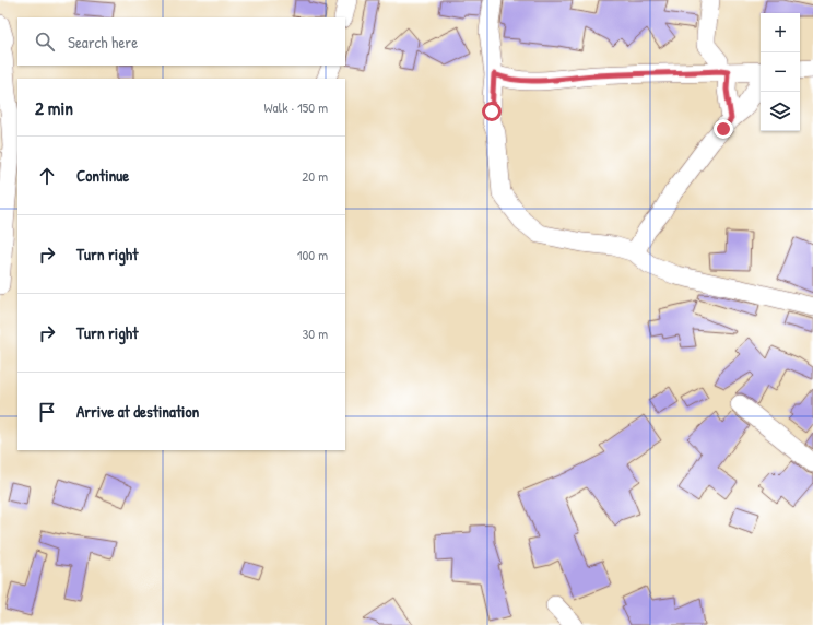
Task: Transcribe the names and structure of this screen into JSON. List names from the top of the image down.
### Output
{
  "page": {
    "map_buttons": ["+", "−"],
    "search": "Search here",
    "heading": ["2 min", "Walk · 150 m"],
    "list": [
      ["Continue", "20 m"],
      ["Turn right", "100 m"],
      ["Turn right", "30 m"],
      "Arrive at destination"
    ]
  }
}
